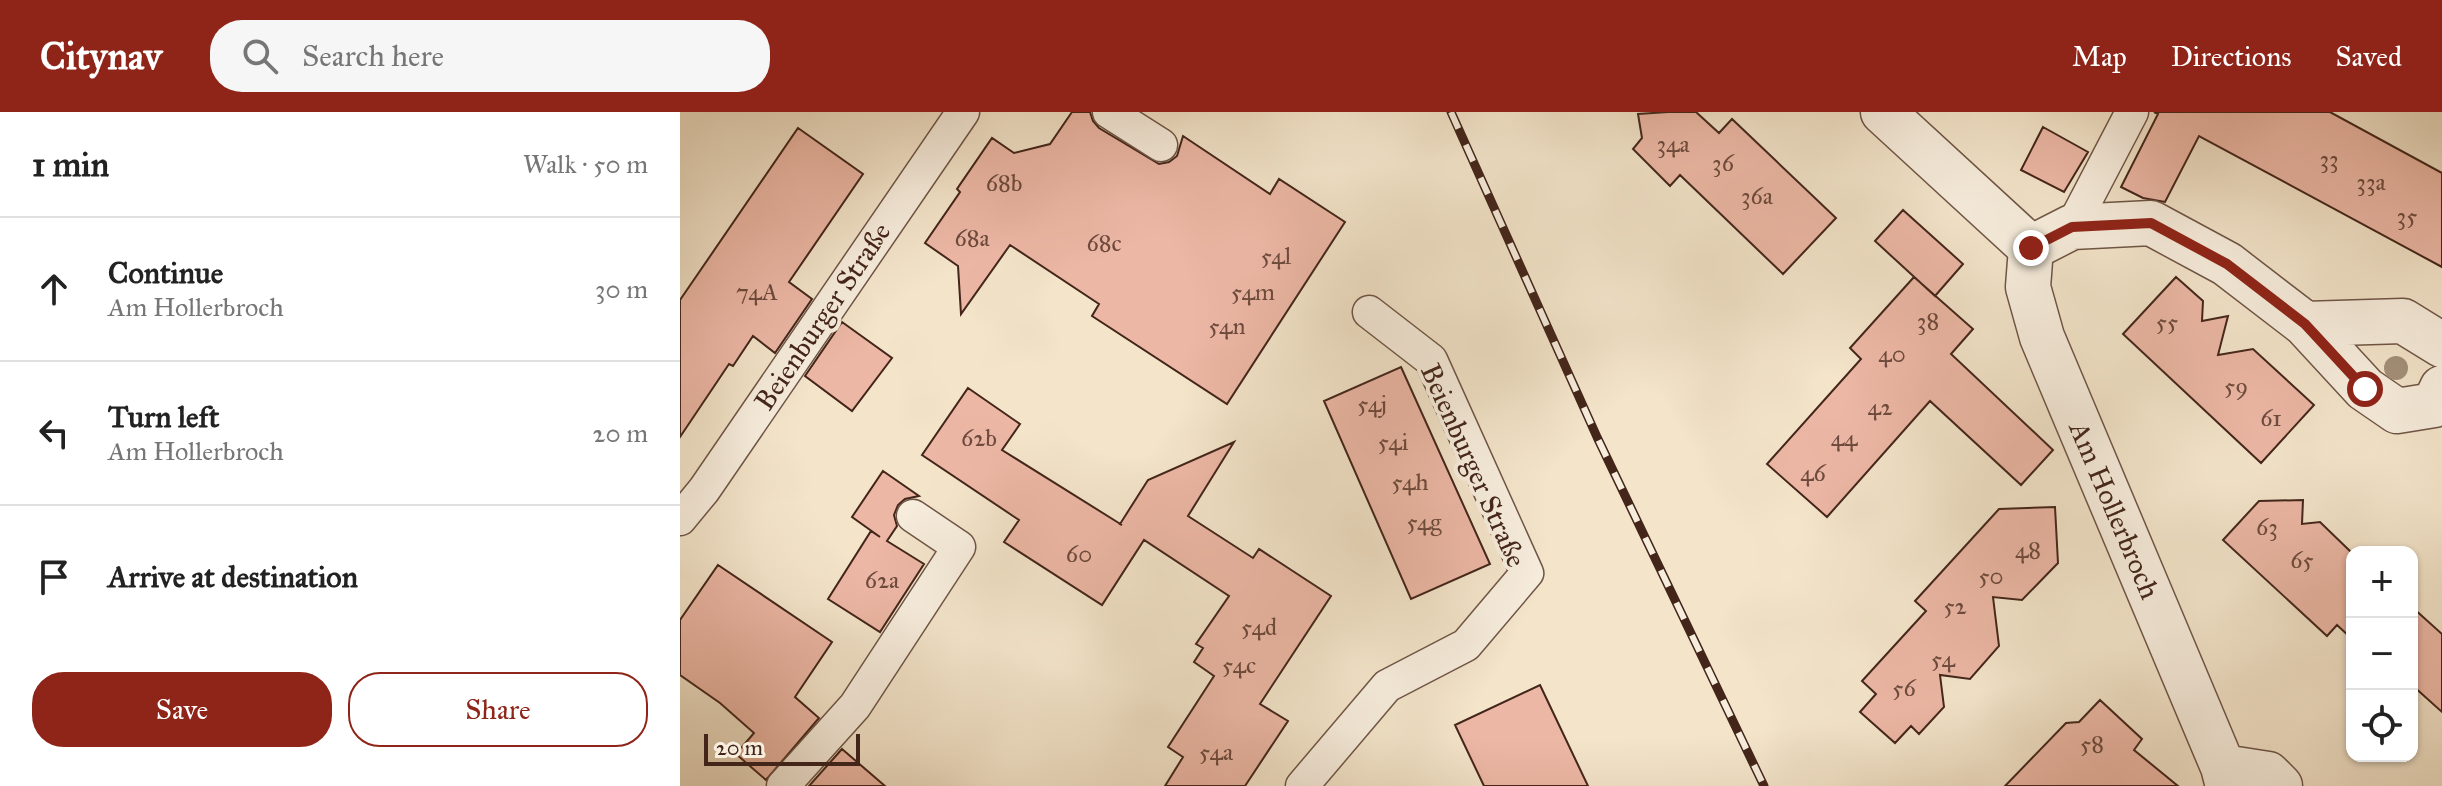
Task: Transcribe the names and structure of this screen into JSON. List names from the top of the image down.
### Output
{
  "streets": {
    "street": ["Am Hollerbroch"],
    "lane": ["Beienburger Straße"]
  },
  "house_numbers": [
    "34a",
    "33",
    "36",
    "33a",
    "68b",
    "36a",
    "35",
    "68a",
    "68c",
    "54l",
    "74A",
    "54m",
    "38",
    "55",
    "54n",
    "40",
    "59",
    "54j",
    "42",
    "61",
    "62b",
    "44",
    "54i",
    "46",
    "54h",
    "54g",
    "63",
    "48",
    "60",
    "65",
    "50",
    "62a",
    "52",
    "54d",
    "54",
    "54c",
    "56",
    "58",
    "54a"
  ],
  "scale_bar": "20 m",
  "page": {
    "header": "Citynav",
    "search": "Search here",
    "nav": ["Map", "Directions", "Saved"],
    "heading": ["1 min", "Walk · 50 m"],
    "list": [
      ["Continue", "Am Hollerbroch", "30 m"],
      ["Turn left", "Am Hollerbroch", "20 m"],
      "Arrive at destination"
    ],
    "map_buttons": ["+", "−"],
    "buttons": ["Save", "Share"],
    "scale": "20 m"
  }
}
